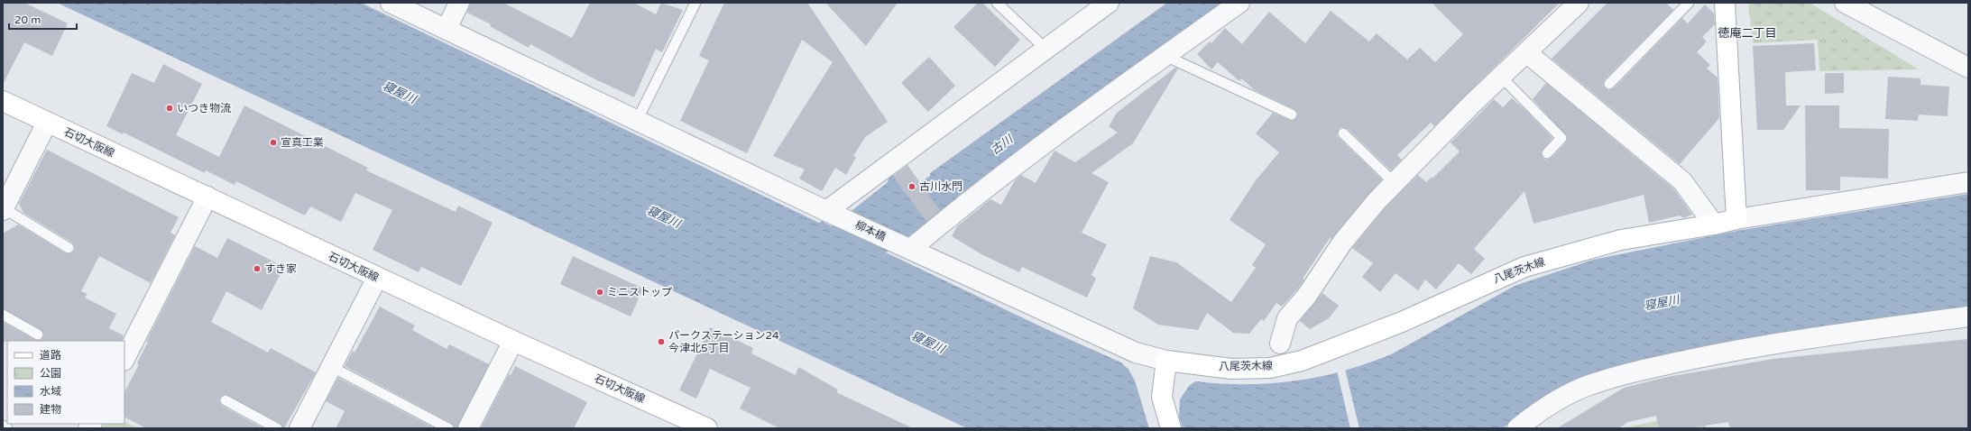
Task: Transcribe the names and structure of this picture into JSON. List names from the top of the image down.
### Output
{
  "streets": {
    "main road": ["石切大阪線", "八尾茨木線"],
    "street": ["柳本橋"]
  },
  "crossings": [
    ["柳本橋", "八尾茨木線"]
  ],
  "districts": ["徳庵二丁目"],
  "water": ["寝屋川", "古川"],
  "places": [
    "いつき物流",
    "宣真工業",
    "古川水門",
    "すき家",
    "ミニストップ",
    "パークステーション24 今津北5丁目"
  ],
  "legend": [
    "道路",
    "公園",
    "水域",
    "建物"
  ],
  "scale_bar": "20 m"
}
